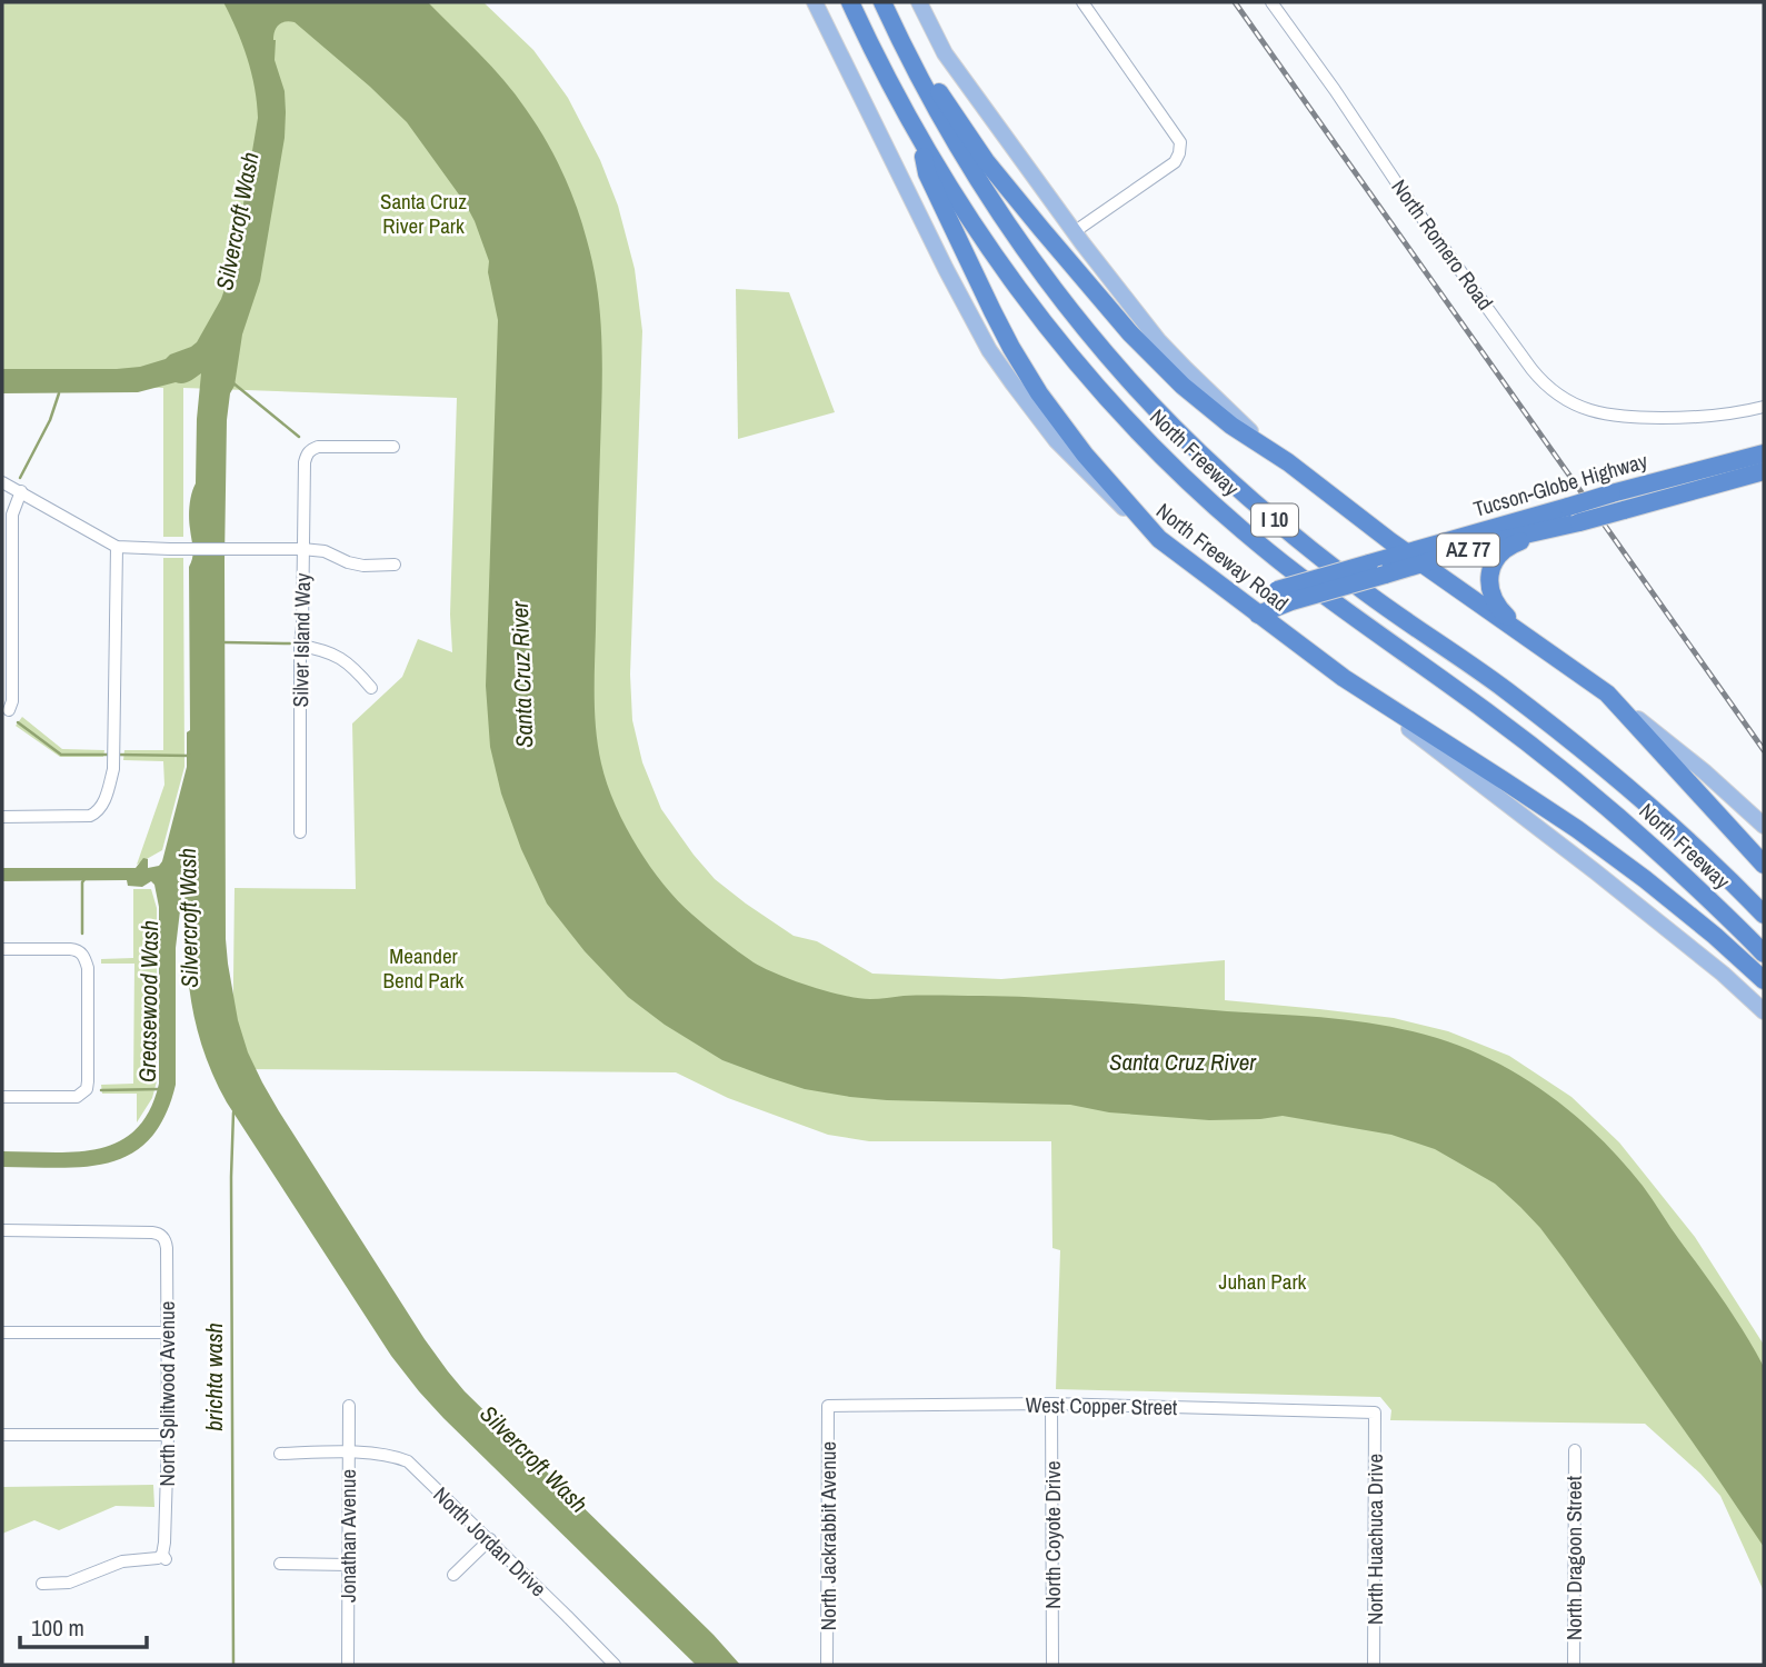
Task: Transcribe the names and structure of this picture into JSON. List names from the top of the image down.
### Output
{
  "streets": {
    "highway": [
      "North Freeway",
      "Tucson-Globe Highway",
      "I 10",
      "AZ 77",
      "North Freeway Road"
    ],
    "street": [
      "North Romero Road",
      "Silver Island Way",
      "North Splitwood Avenue",
      "West Copper Street",
      "North Coyote Drive",
      "Jonathan Avenue",
      "North Jackrabbit Avenue",
      "North Huachuca Drive",
      "North Jordan Drive",
      "North Dragoon Street"
    ]
  },
  "crossings": [
    ["West Copper Street", "North Coyote Drive"],
    ["West Copper Street", "North Jackrabbit Avenue"],
    ["West Copper Street", "North Huachuca Drive"],
    ["Jonathan Avenue", "North Jordan Drive"]
  ],
  "water": [
    "Silvercroft Wash",
    "Santa Cruz River",
    "Greasewood Wash",
    "brichta wash"
  ],
  "parks": ["Santa Cruz River Park", "Meander Bend Park", "Juhan Park"],
  "scale_bar": "100 m"
}
